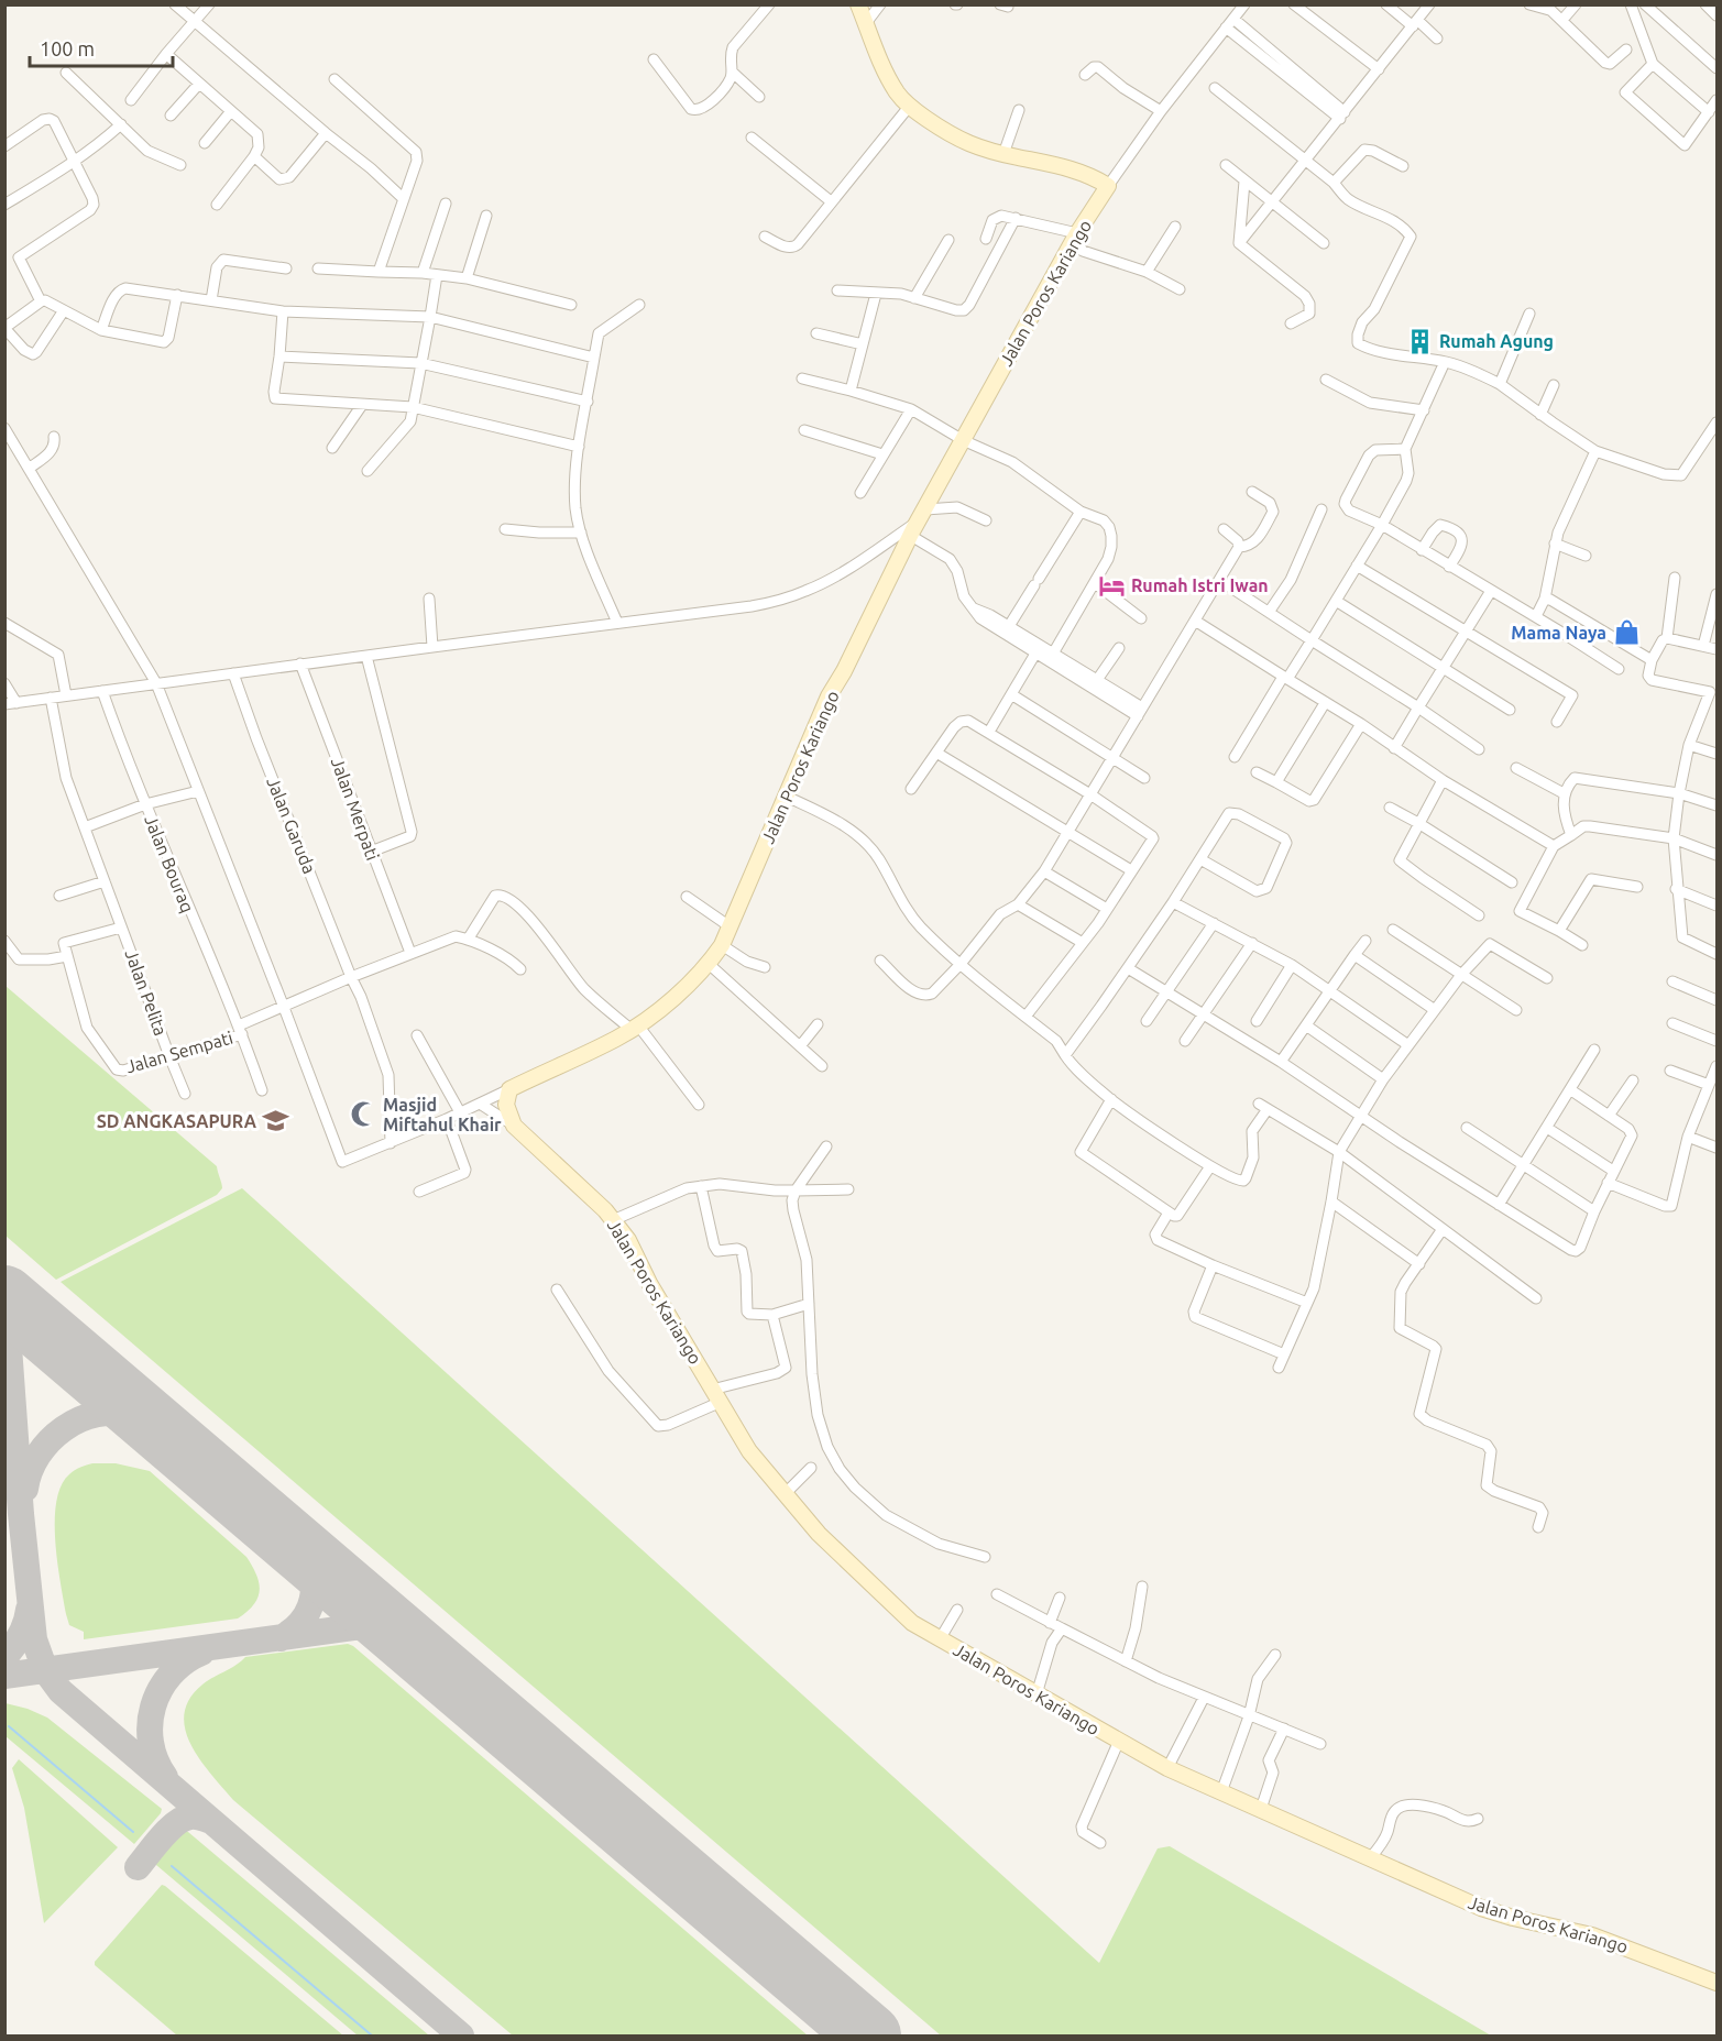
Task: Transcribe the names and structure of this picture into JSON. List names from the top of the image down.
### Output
{
  "streets": {
    "main road": ["Jalan Poros Kariango"],
    "street": [
      "Jalan Merpati",
      "Jalan Garuda",
      "Jalan Bouraq",
      "Jalan Pelita",
      "Jalan Sempati"
    ]
  },
  "crossings": [
    ["Jalan Merpati", "Jalan Sempati"],
    ["Jalan Garuda", "Jalan Sempati"],
    ["Jalan Bouraq", "Jalan Sempati"],
    ["Jalan Pelita", "Jalan Sempati"]
  ],
  "places": {
    "building": ["Rumah Agung"],
    "hotel": ["Rumah Istri Iwan"],
    "shop": ["Mama Naya"],
    "mosque": ["Masjid Miftahul Khair"],
    "school or university": ["SD ANGKASAPURA"]
  },
  "scale_bar": "100 m"
}
